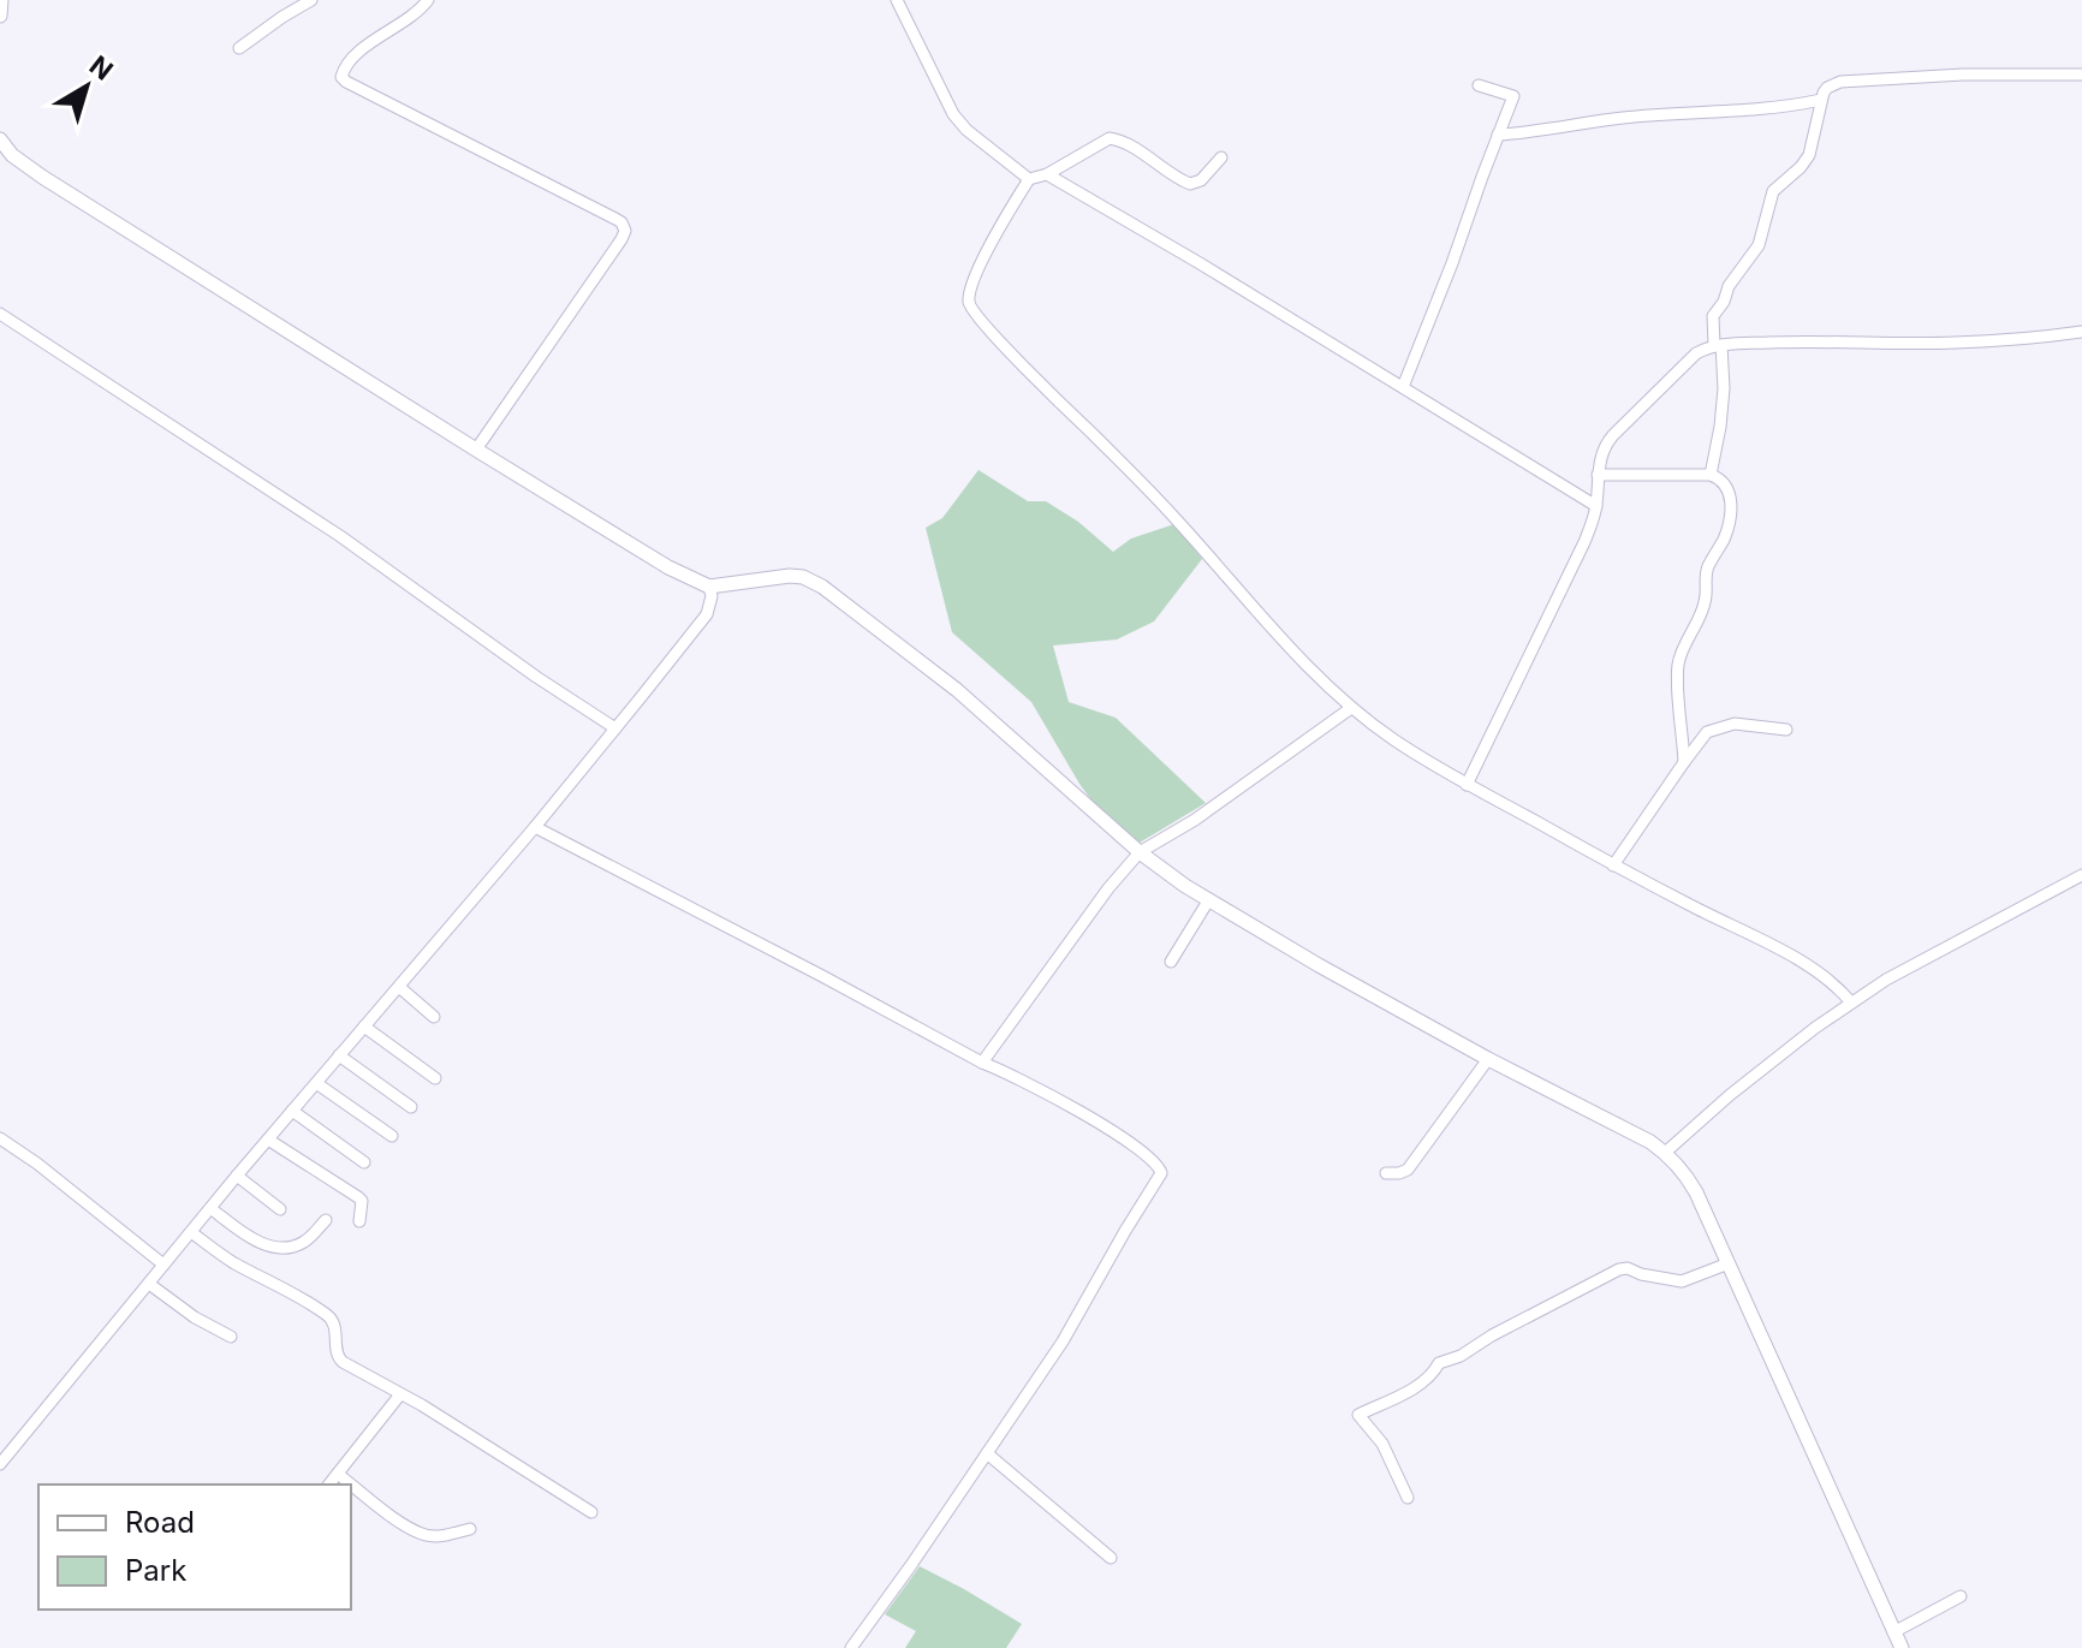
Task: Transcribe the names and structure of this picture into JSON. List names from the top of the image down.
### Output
{
  "legend": ["Road", "Park"],
  "north": "top right"
}
